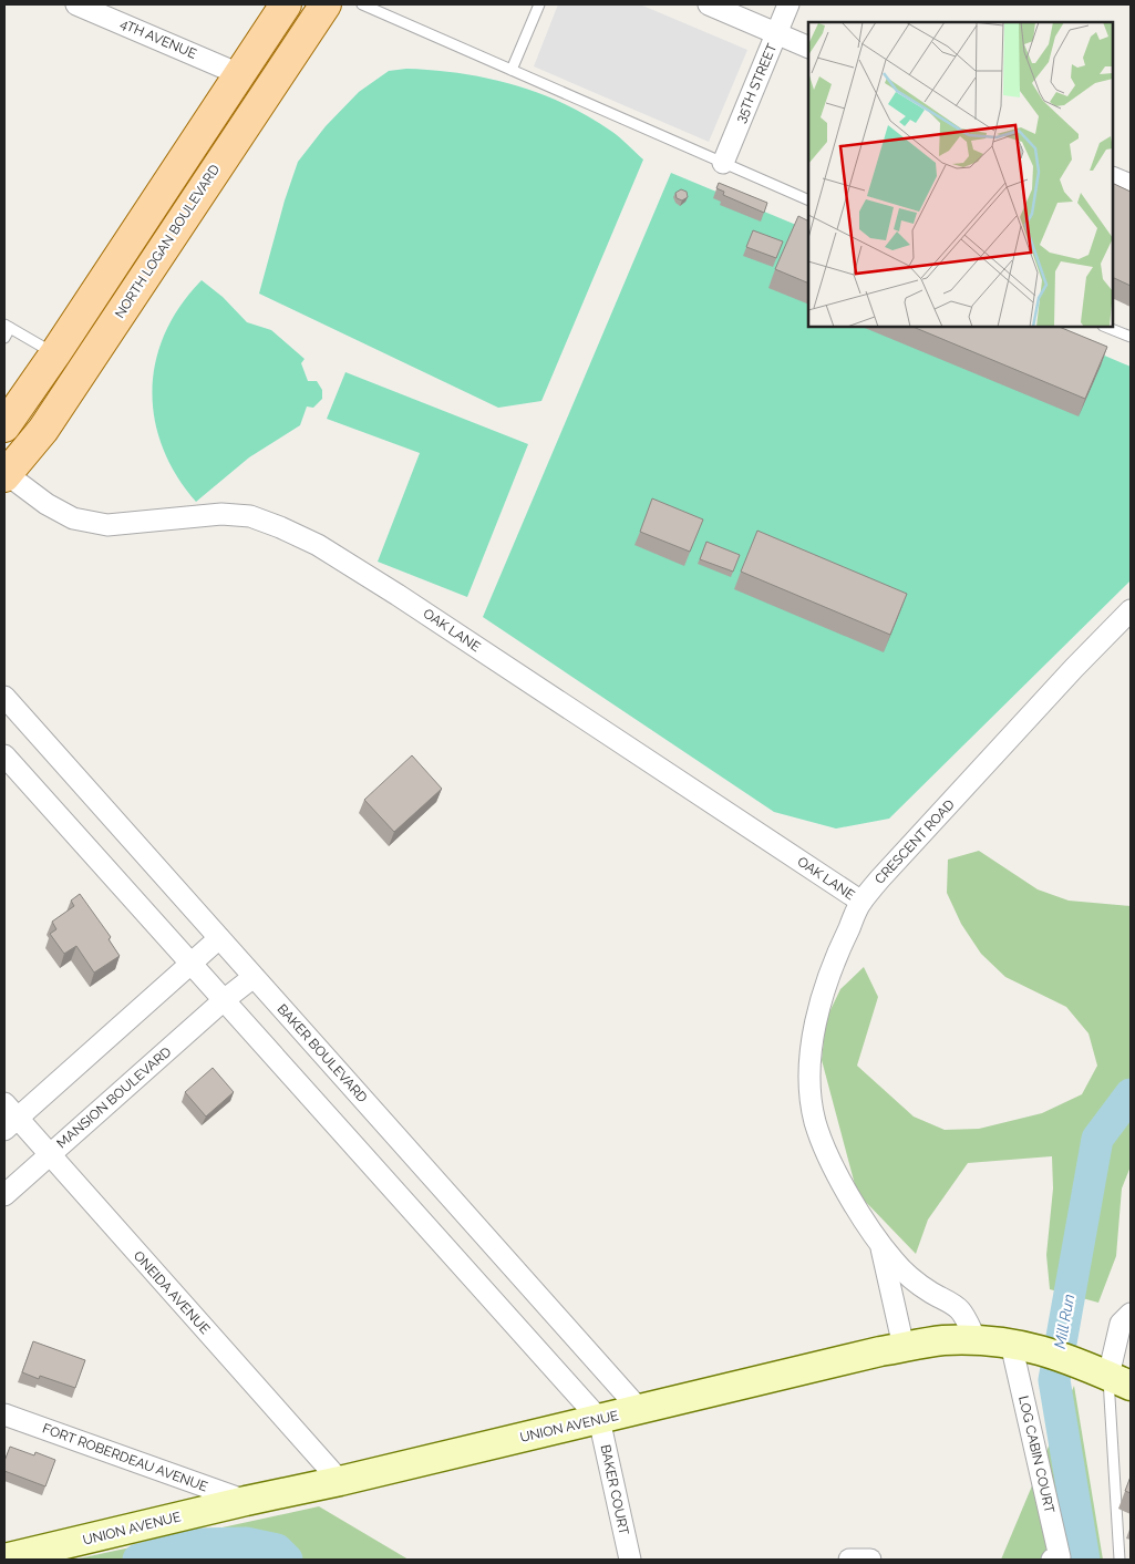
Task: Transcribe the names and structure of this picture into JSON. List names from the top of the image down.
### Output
{
  "streets": {
    "main road": ["NORTH LOGAN BOULEVARD", "UNION AVENUE"],
    "street": [
      "4TH AVENUE",
      "35TH STREET",
      "OAK LANE",
      "CRESCENT ROAD",
      "BAKER BOULEVARD",
      "MANSION BOULEVARD",
      "ONEIDA AVENUE",
      "LOG CABIN COURT",
      "FORT ROBERDEAU AVENUE",
      "BAKER COURT"
    ]
  },
  "crossings": [
    ["NORTH LOGAN BOULEVARD", "OAK LANE"],
    ["OAK LANE", "CRESCENT ROAD"],
    ["CRESCENT ROAD", "UNION AVENUE"],
    ["BAKER BOULEVARD", "MANSION BOULEVARD"],
    ["BAKER BOULEVARD", "UNION AVENUE"],
    ["MANSION BOULEVARD", "ONEIDA AVENUE"],
    ["ONEIDA AVENUE", "UNION AVENUE"],
    ["UNION AVENUE", "LOG CABIN COURT"],
    ["UNION AVENUE", "FORT ROBERDEAU AVENUE"],
    ["UNION AVENUE", "BAKER COURT"]
  ],
  "water": ["Mill Run"]
}
